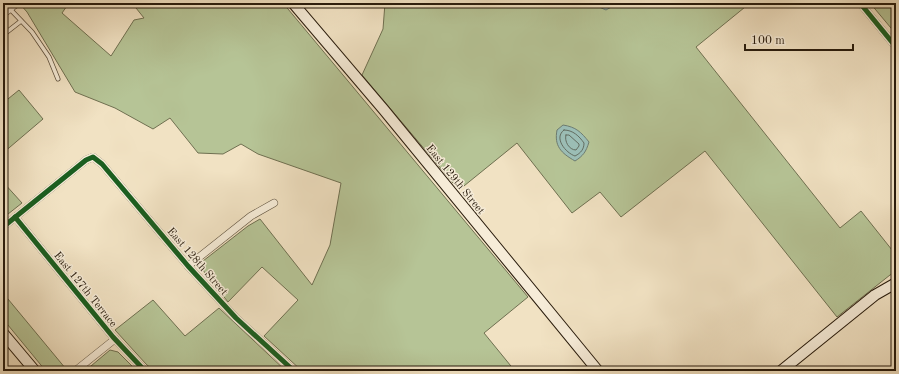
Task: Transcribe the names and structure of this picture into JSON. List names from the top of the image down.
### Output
{
  "streets": {
    "main road": ["East 129th Street"],
    "street": ["East 128th Street", "East 127th Terrace"]
  },
  "crossings": [
    ["East 128th Street", "East 127th Terrace"]
  ],
  "scale_bar": "100 m"
}
